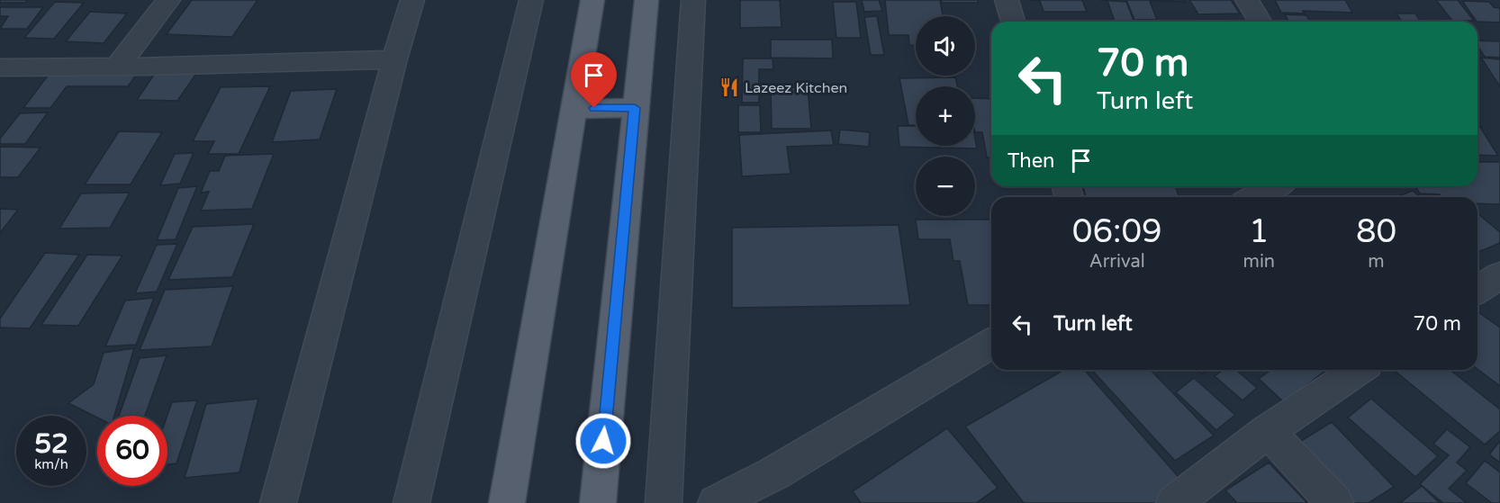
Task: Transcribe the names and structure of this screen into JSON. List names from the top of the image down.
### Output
{
  "places": {
    "restaurant": ["Lazeez Kitchen"]
  },
  "page": {
    "map_buttons": ["+", "−"],
    "turn": ["70 m", "Turn left"],
    "then": "Then",
    "eta": [
      "06:09",
      "Arrival",
      "1",
      "min",
      "80",
      "m"
    ],
    "list": [
      {
        "name": "Turn left",
        "value": "70 m"
      }
    ],
    "speed": "52 km/h",
    "limit": "60"
  }
}
